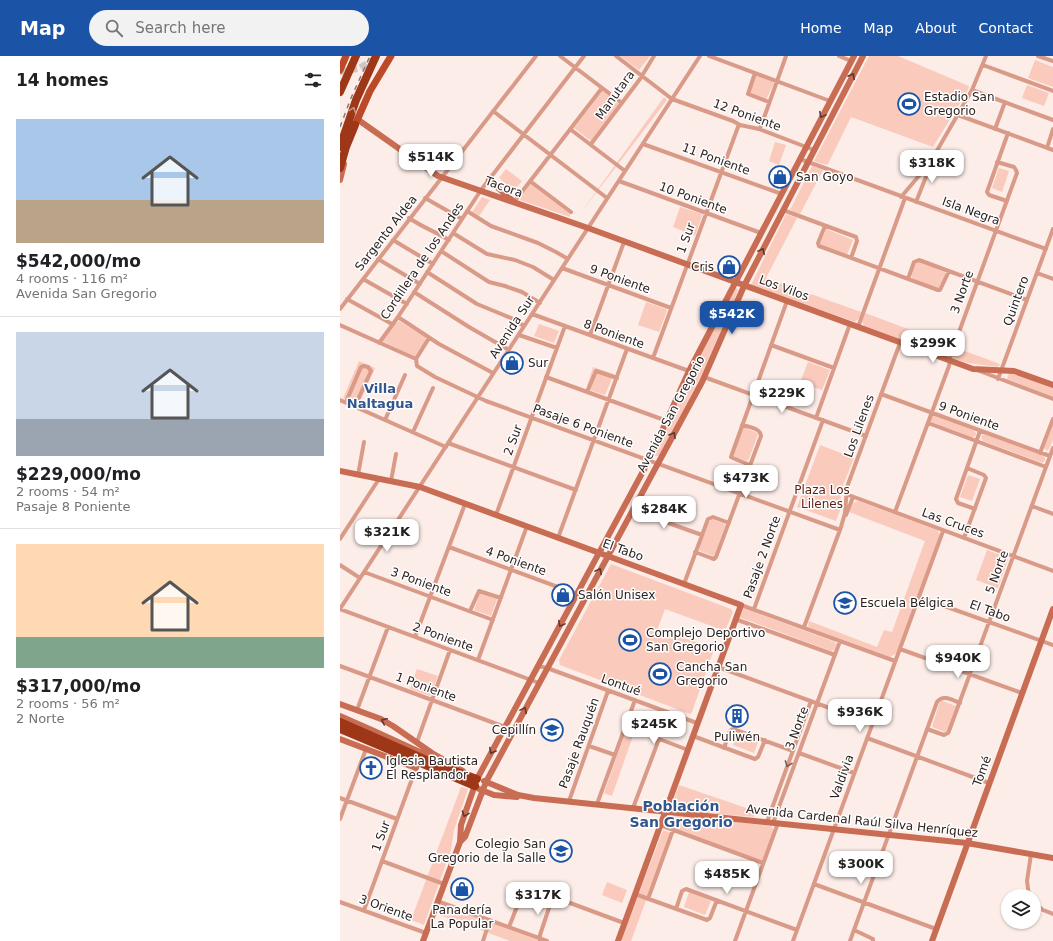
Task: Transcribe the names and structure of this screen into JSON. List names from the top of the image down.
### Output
{
  "streets": {
    "main road": [
      "Tacora",
      "Los Vilos",
      "Avenida San Gregorio",
      "El Tabo",
      "Tomé",
      "Avenida Cardenal Raúl Silva Henríquez"
    ],
    "street": [
      "Manutara",
      "12 Poniente",
      "11 Poniente",
      "10 Poniente",
      "Isla Negra",
      "Sargento Aldea",
      "1 Sur",
      "Cordillera de los Andes",
      "9 Poniente",
      "3 Norte",
      "Quintero",
      "Avenida Sur",
      "8 Poniente",
      "Pasaje 6 Poniente",
      "Los Lilenes",
      "2 Sur",
      "Las Cruces",
      "Pasaje 2 Norte",
      "4 Poniente",
      "5 Norte",
      "3 Poniente",
      "2 Poniente",
      "Lontué",
      "1 Poniente",
      "Pasaje Rauquén",
      "Valdivia",
      "3 Oriente"
    ]
  },
  "crossings": [
    ["Manutara", "12 Poniente"],
    ["12 Poniente", "1 Sur"],
    ["12 Poniente", "Avenida Sur"],
    ["12 Poniente", "Avenida San Gregorio"],
    ["11 Poniente", "1 Sur"],
    ["11 Poniente", "Avenida Sur"],
    ["11 Poniente", "Avenida San Gregorio"],
    ["Tacora", "Sargento Aldea"],
    ["Tacora", "Cordillera de los Andes"],
    ["Tacora", "Los Vilos"],
    ["Tacora", "Avenida Sur"],
    ["10 Poniente", "1 Sur"],
    ["10 Poniente", "Avenida Sur"],
    ["10 Poniente", "Avenida San Gregorio"],
    ["Isla Negra", "3 Norte"],
    ["Isla Negra", "Quintero"],
    ["Isla Negra", "Avenida San Gregorio"],
    ["1 Sur", "9 Poniente"],
    ["1 Sur", "Los Vilos"],
    ["1 Sur", "8 Poniente"],
    ["1 Sur", "3 Oriente"],
    ["9 Poniente", "3 Norte"],
    ["9 Poniente", "Avenida Sur"],
    ["9 Poniente", "Los Lilenes"],
    ["9 Poniente", "5 Norte"],
    ["Los Vilos", "3 Norte"],
    ["Los Vilos", "Quintero"],
    ["Los Vilos", "Avenida Sur"],
    ["Los Vilos", "Avenida San Gregorio"],
    ["Los Vilos", "Los Lilenes"],
    ["3 Norte", "Las Cruces"],
    ["3 Norte", "El Tabo"],
    ["3 Norte", "Avenida Cardenal Raúl Silva Henríquez"],
    ["Avenida Sur", "8 Poniente"],
    ["Avenida Sur", "Pasaje 6 Poniente"],
    ["Avenida Sur", "El Tabo"],
    ["Avenida Sur", "3 Poniente"],
    ["Avenida Sur", "2 Poniente"],
    ["8 Poniente", "Avenida San Gregorio"],
    ["8 Poniente", "2 Sur"],
    ["Avenida San Gregorio", "Pasaje 6 Poniente"],
    ["Avenida San Gregorio", "El Tabo"],
    ["Avenida San Gregorio", "4 Poniente"],
    ["Avenida San Gregorio", "2 Poniente"],
    ["Avenida San Gregorio", "Lontué"],
    ["Avenida San Gregorio", "1 Poniente"],
    ["Avenida San Gregorio", "Avenida Cardenal Raúl Silva Henríquez"],
    ["Avenida San Gregorio", "3 Oriente"],
    ["Pasaje 6 Poniente", "Los Lilenes"],
    ["Pasaje 6 Poniente", "2 Sur"],
    ["Pasaje 6 Poniente", "Pasaje 2 Norte"],
    ["Los Lilenes", "Las Cruces"],
    ["Los Lilenes", "El Tabo"],
    ["2 Sur", "El Tabo"],
    ["Las Cruces", "5 Norte"],
    ["Las Cruces", "Valdivia"],
    ["El Tabo", "Pasaje 2 Norte"],
    ["El Tabo", "5 Norte"],
    ["El Tabo", "Tomé"],
    ["El Tabo", "Valdivia"],
    ["Lontué", "Pasaje Rauquén"],
    ["Pasaje Rauquén", "Avenida Cardenal Raúl Silva Henríquez"],
    ["Tomé", "Avenida Cardenal Raúl Silva Henríquez"],
    ["Valdivia", "Avenida Cardenal Raúl Silva Henríquez"]
  ],
  "districts": ["Villa Naltagua", "Población San Gregorio"],
  "parks": ["Plaza Los Lilenes"],
  "places": {
    "sports": ["Estadio San Gregorio", "Complejo Deportivo San Gregorio", "Cancha San Gregorio"],
    "shop": [
      "San Goyo",
      "Cris",
      "Sur",
      "Salón Unisex",
      "Panadería La Popular"
    ],
    "school or university": ["Escuela Bélgica", "Cepillín", "Colegio San Gregorio de la Salle"],
    "building": ["Puliwén"],
    "church": ["Iglesia Bautista El Resplandor"]
  },
  "page": {
    "header": "Map",
    "search": "Search here",
    "nav": [
      "Home",
      "Map",
      "About",
      "Contact"
    ],
    "heading": "14 homes",
    "list": [
      {
        "name": "$542,000/mo",
        "note": "4 rooms · 116 m² · Avenida San Gregorio"
      },
      {
        "name": "$229,000/mo",
        "note": "2 rooms · 54 m² · Pasaje 8 Poniente"
      },
      {
        "name": "$317,000/mo",
        "note": "2 rooms · 56 m² · 2 Norte"
      }
    ],
    "price": [
      "$514K",
      "$318K",
      "$542K",
      "$299K",
      "$229K",
      "$473K",
      "$284K",
      "$321K",
      "$940K",
      "$936K",
      "$245K",
      "$300K",
      "$485K",
      "$317K"
    ]
  }
}
